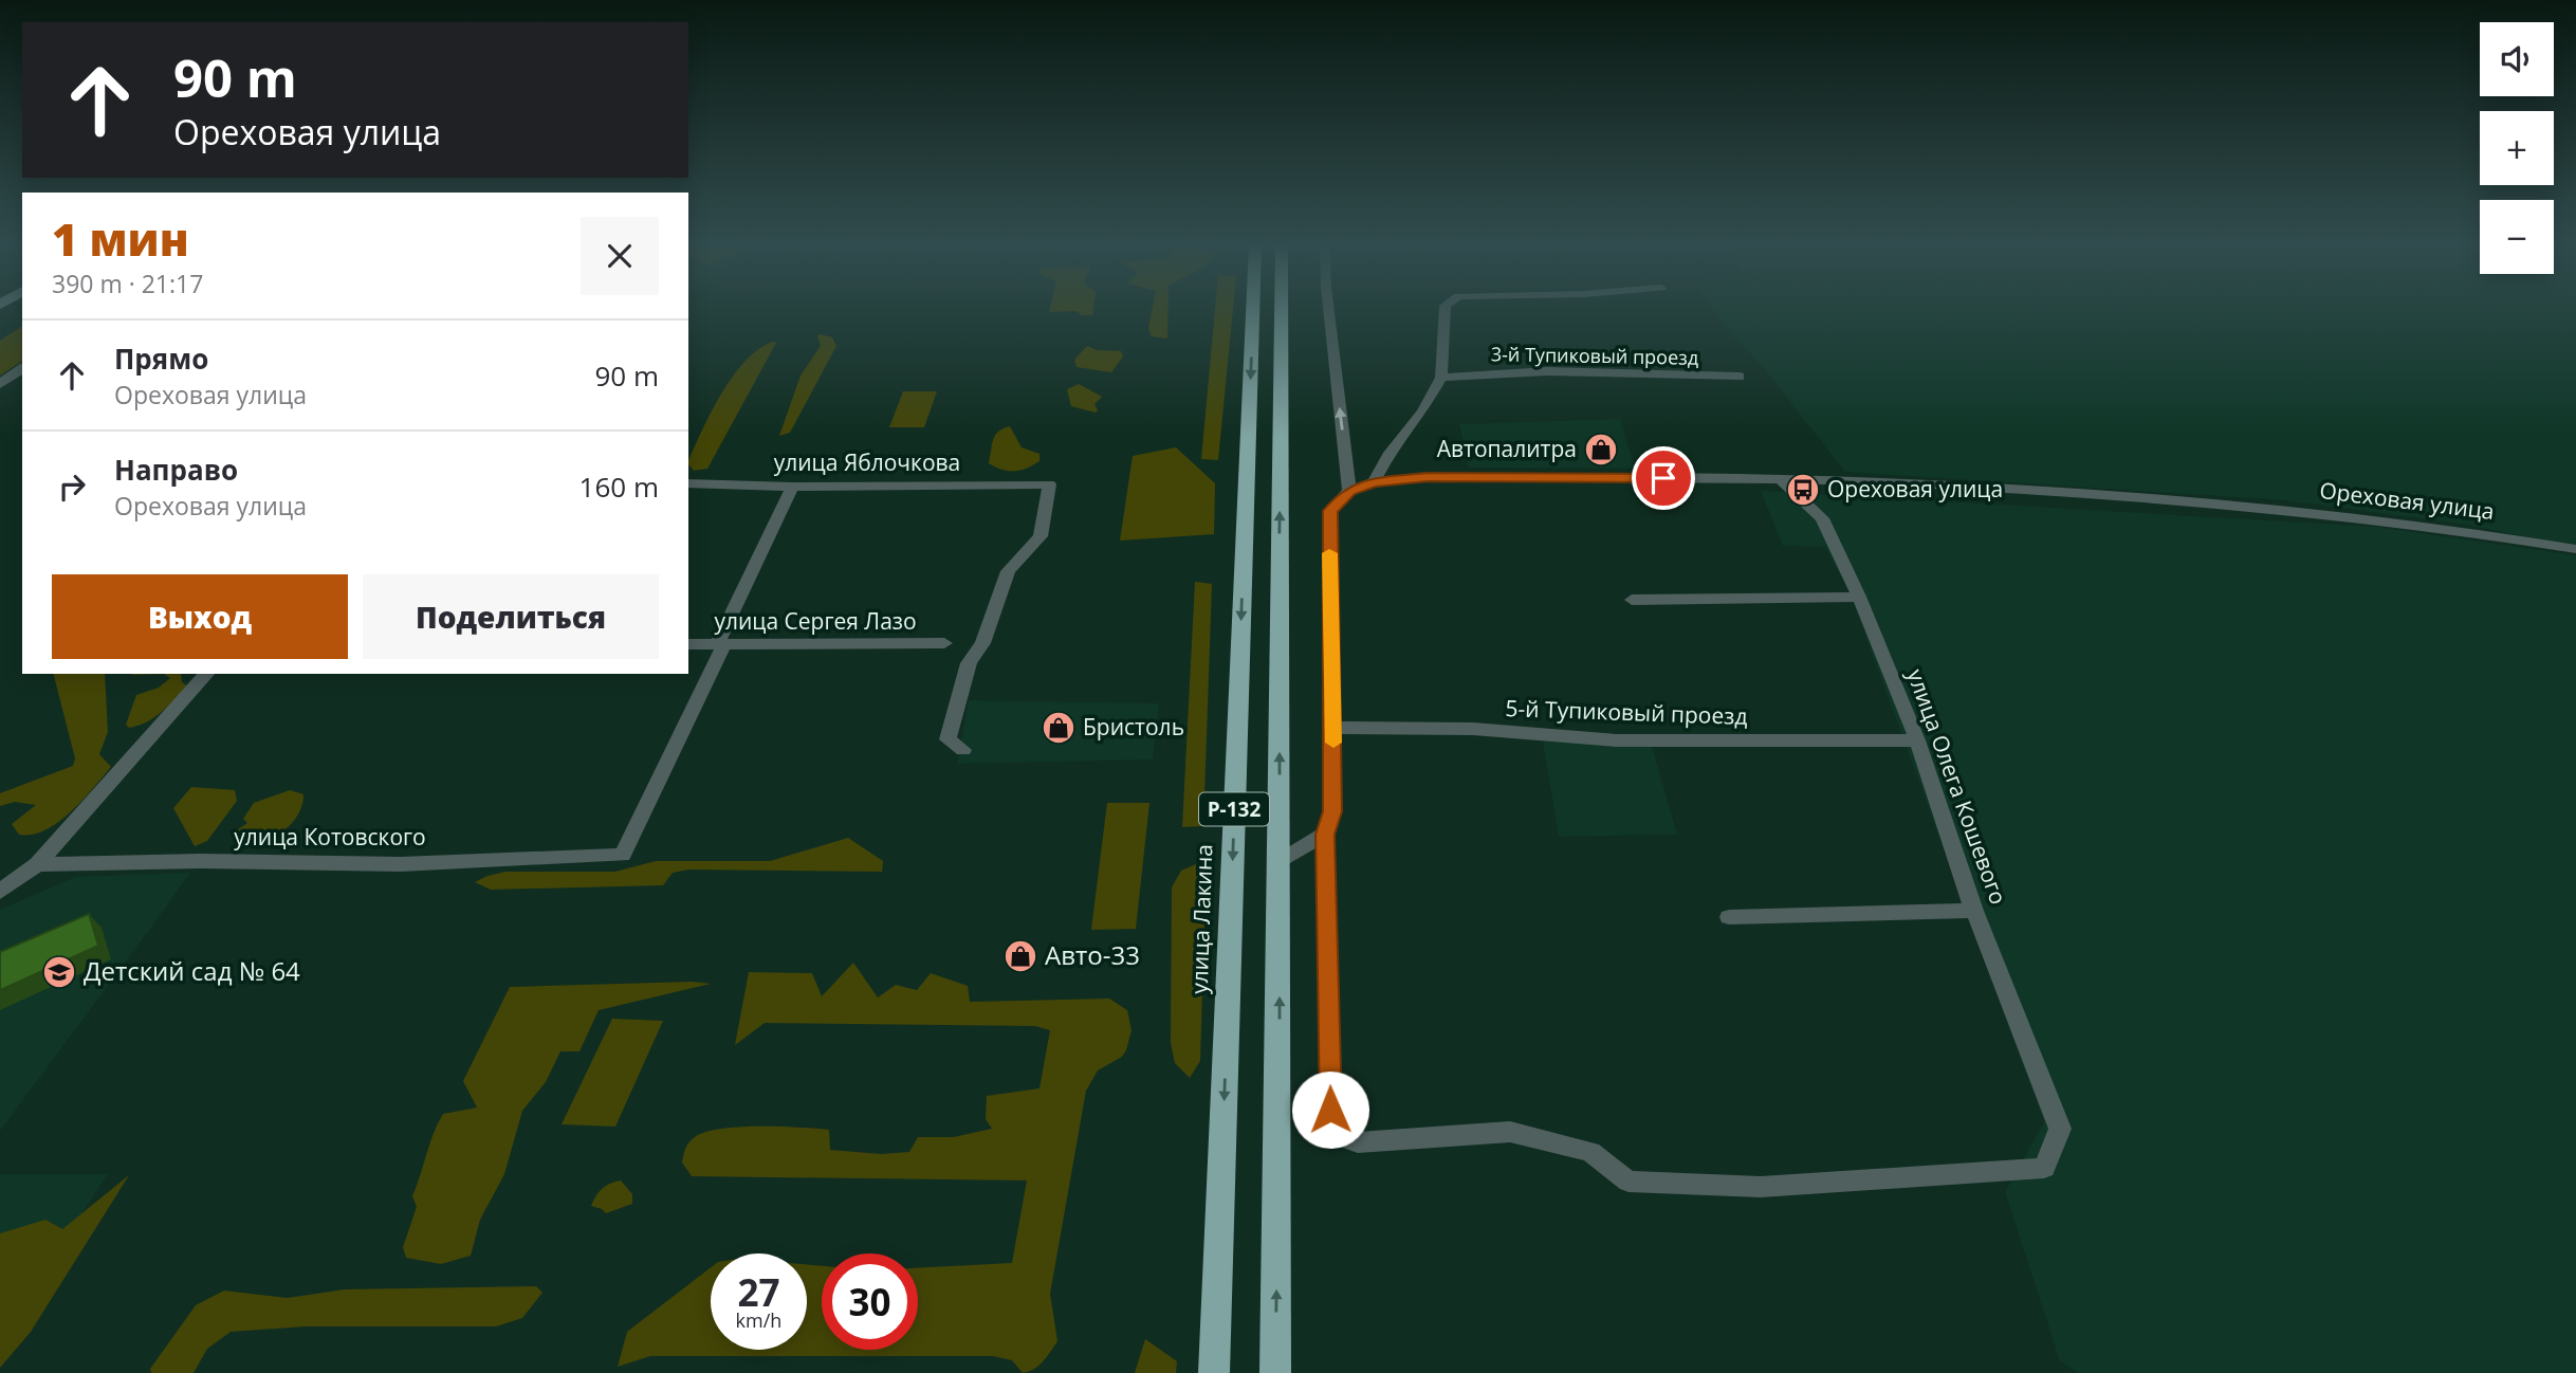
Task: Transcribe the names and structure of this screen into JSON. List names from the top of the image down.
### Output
{
  "streets": {
    "highway": ["Р-132", "улица Лакина"],
    "street": [
      "3-й Тупиковый проезд",
      "улица Яблочкова",
      "Ореховая улица",
      "улица Сергея Лазо",
      "5-й Тупиковый проезд",
      "улица Олега Кошевого",
      "улица Котовского"
    ]
  },
  "crossings": [
    ["Ореховая улица", "улица Олега Кошевого"],
    ["улица Сергея Лазо", "улица Котовского"],
    ["5-й Тупиковый проезд", "улица Олега Кошевого"]
  ],
  "places": {
    "shop": ["Автопалитра", "Бристоль", "Авто-33"],
    "bus stop": ["Ореховая улица"],
    "school or university": ["Детский сад № 64"]
  },
  "page": {
    "map_buttons": ["+", "−"],
    "turn": ["90 m", "Ореховая улица"],
    "heading": ["1 мин", "390 m · 21:17"],
    "list": [
      {
        "name": "Прямо",
        "note": "Ореховая улица",
        "value": "90 m"
      },
      {
        "name": "Направо",
        "note": "Ореховая улица",
        "value": "160 m"
      }
    ],
    "buttons": ["Выход", "Поделиться"],
    "speed": "27 km/h",
    "limit": "30"
  }
}
